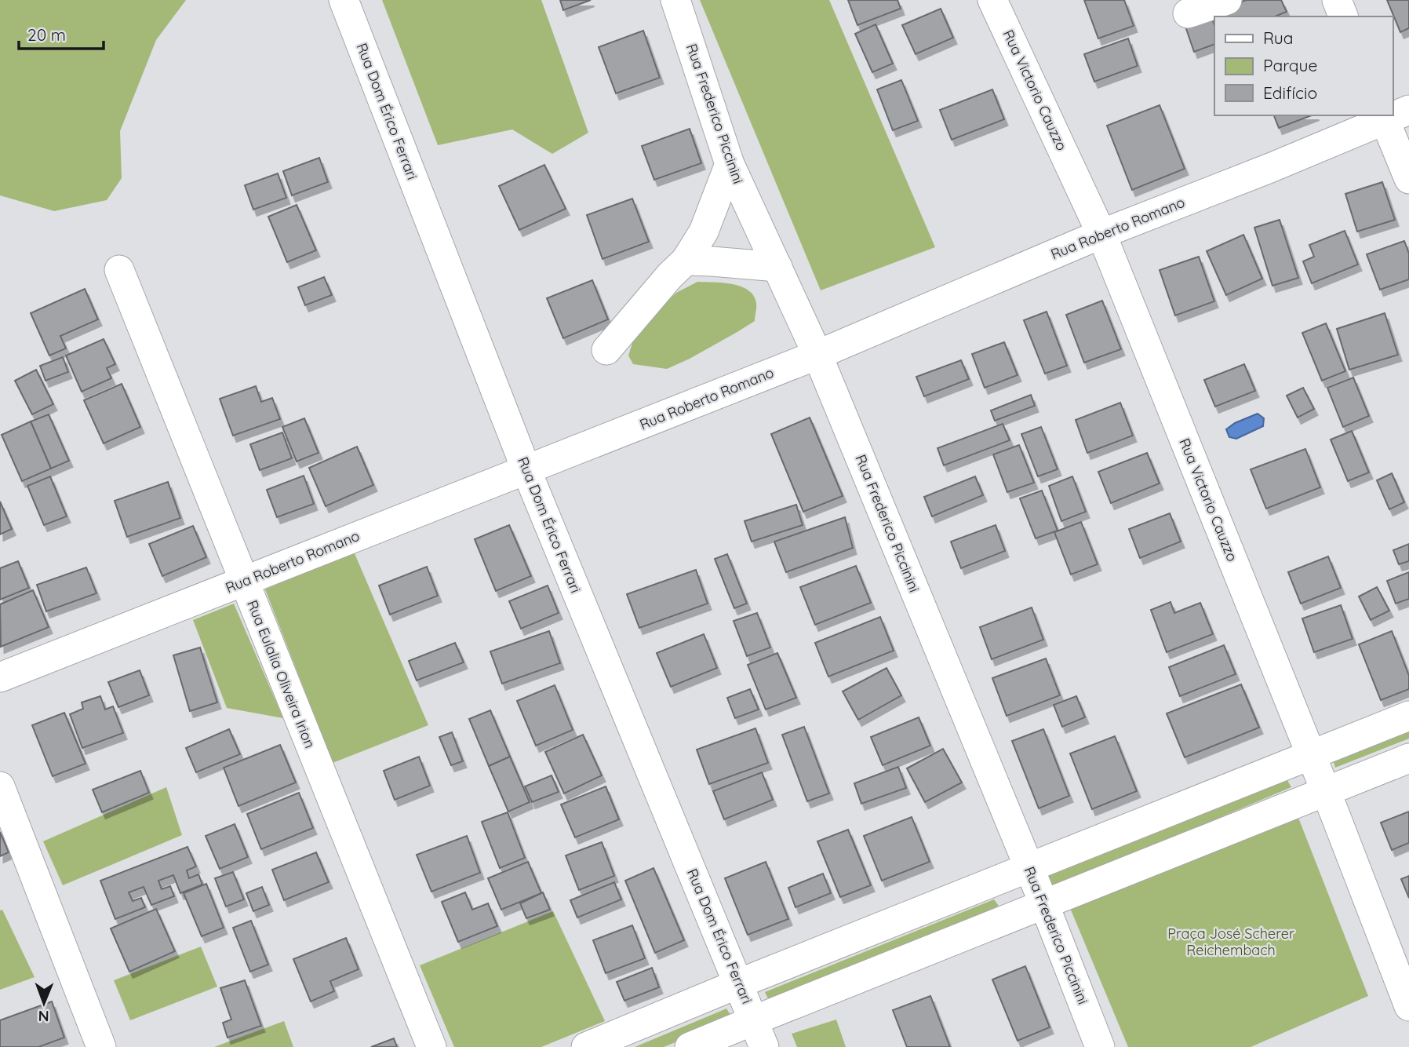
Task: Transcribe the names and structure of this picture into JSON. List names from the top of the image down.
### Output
{
  "streets": {
    "street": [
      "Rua Victorio Cauzzo",
      "Rua Dom Érico Ferrari",
      "Rua Frederico Piccinini",
      "Rua Roberto Romano",
      "Rua Eulalia Oliveira Irion"
    ]
  },
  "crossings": [
    ["Rua Victorio Cauzzo", "Rua Roberto Romano"],
    ["Rua Dom Érico Ferrari", "Rua Roberto Romano"],
    ["Rua Frederico Piccinini", "Rua Roberto Romano"],
    ["Rua Roberto Romano", "Rua Eulalia Oliveira Irion"]
  ],
  "parks": ["Praça José Scherer Reichembach"],
  "legend": ["Rua", "Parque", "Edifício"],
  "scale_bar": "20 m",
  "north": "bottom"
}
